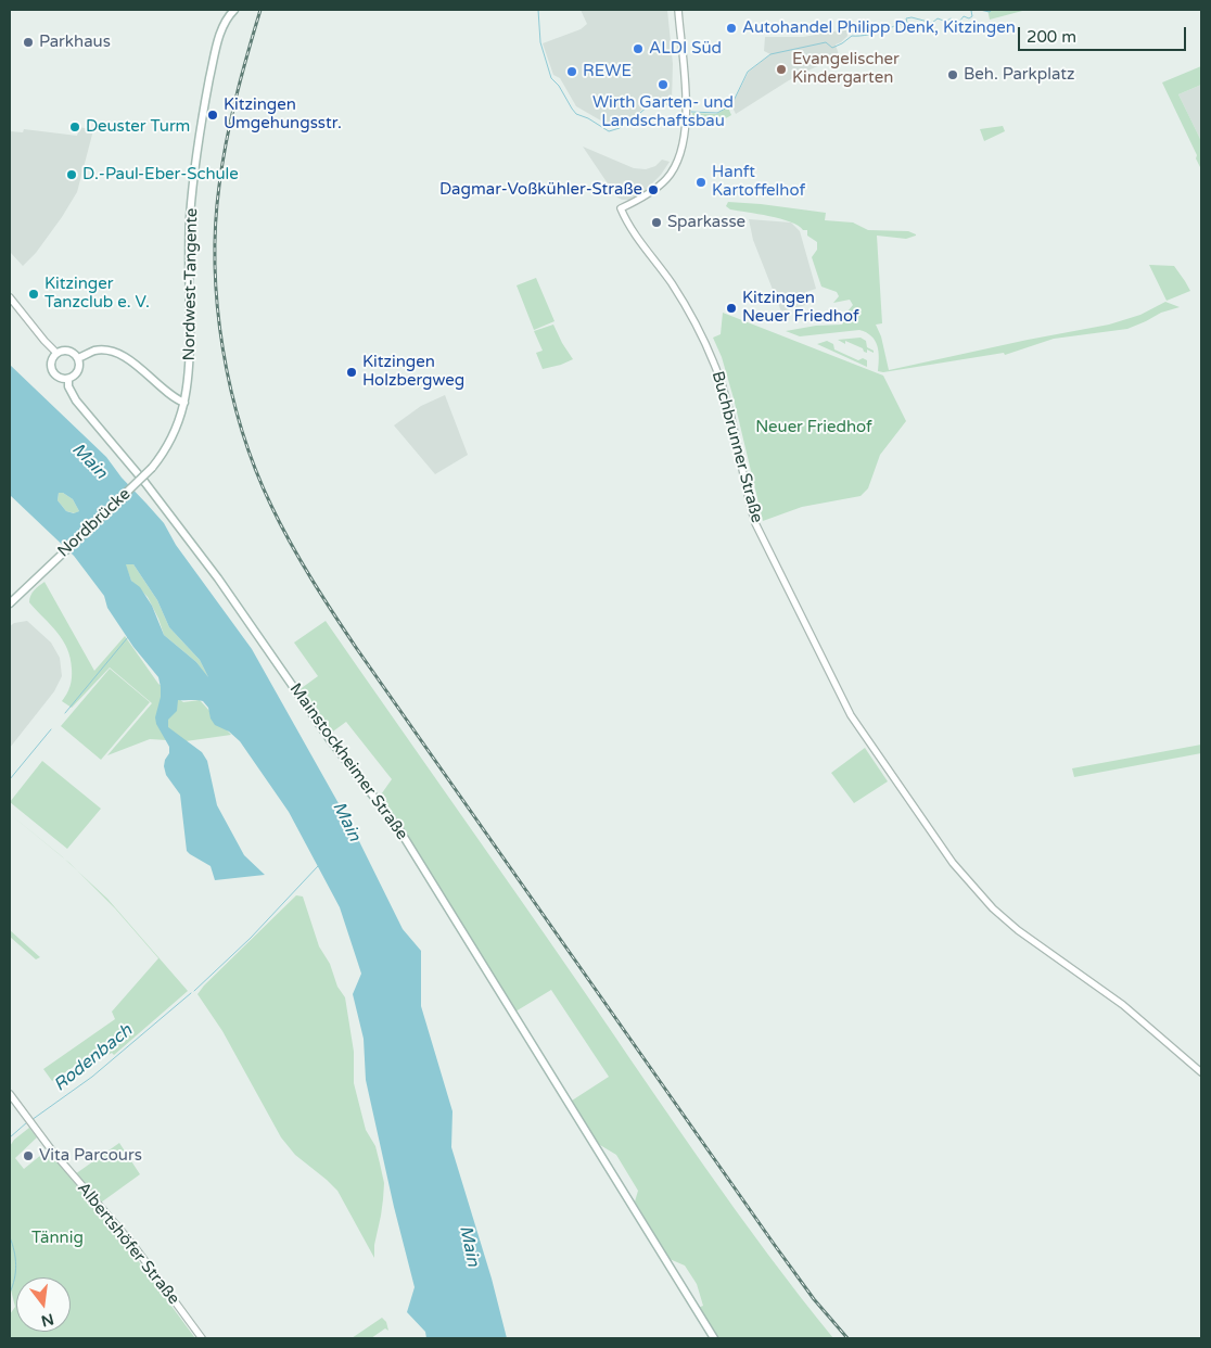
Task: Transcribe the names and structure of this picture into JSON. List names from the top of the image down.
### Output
{
  "streets": {
    "main road": ["Nordwest-Tangente", "Nordbrücke", "Mainstockheimer Straße"],
    "street": ["Buchbrunner Straße", "Albertshöfer Straße"]
  },
  "crossings": [
    ["Nordwest-Tangente", "Nordbrücke"]
  ],
  "water": ["Main", "Rodenbach"],
  "parks": ["Neuer Friedhof", "Tännig"],
  "places": [
    "Autohandel Philipp Denk, Kitzingen",
    "Parkhaus",
    "ALDI Süd",
    "Evangelischer Kindergarten",
    "REWE",
    "Beh. Parkplatz",
    "Wirth Garten- und Landschaftsbau",
    "Kitzingen Umgehungsstr.",
    "Deuster Turm",
    "D.-Paul-Eber-Schule",
    "Hanft Kartoffelhof",
    "Dagmar-Voßkühler-Straße",
    "Sparkasse",
    "Kitzinger Tanzclub e. V.",
    "Kitzingen Neuer Friedhof",
    "Kitzingen Holzbergweg",
    "Vita Parcours"
  ],
  "scale_bar": "200 m",
  "north": "bottom"
}
